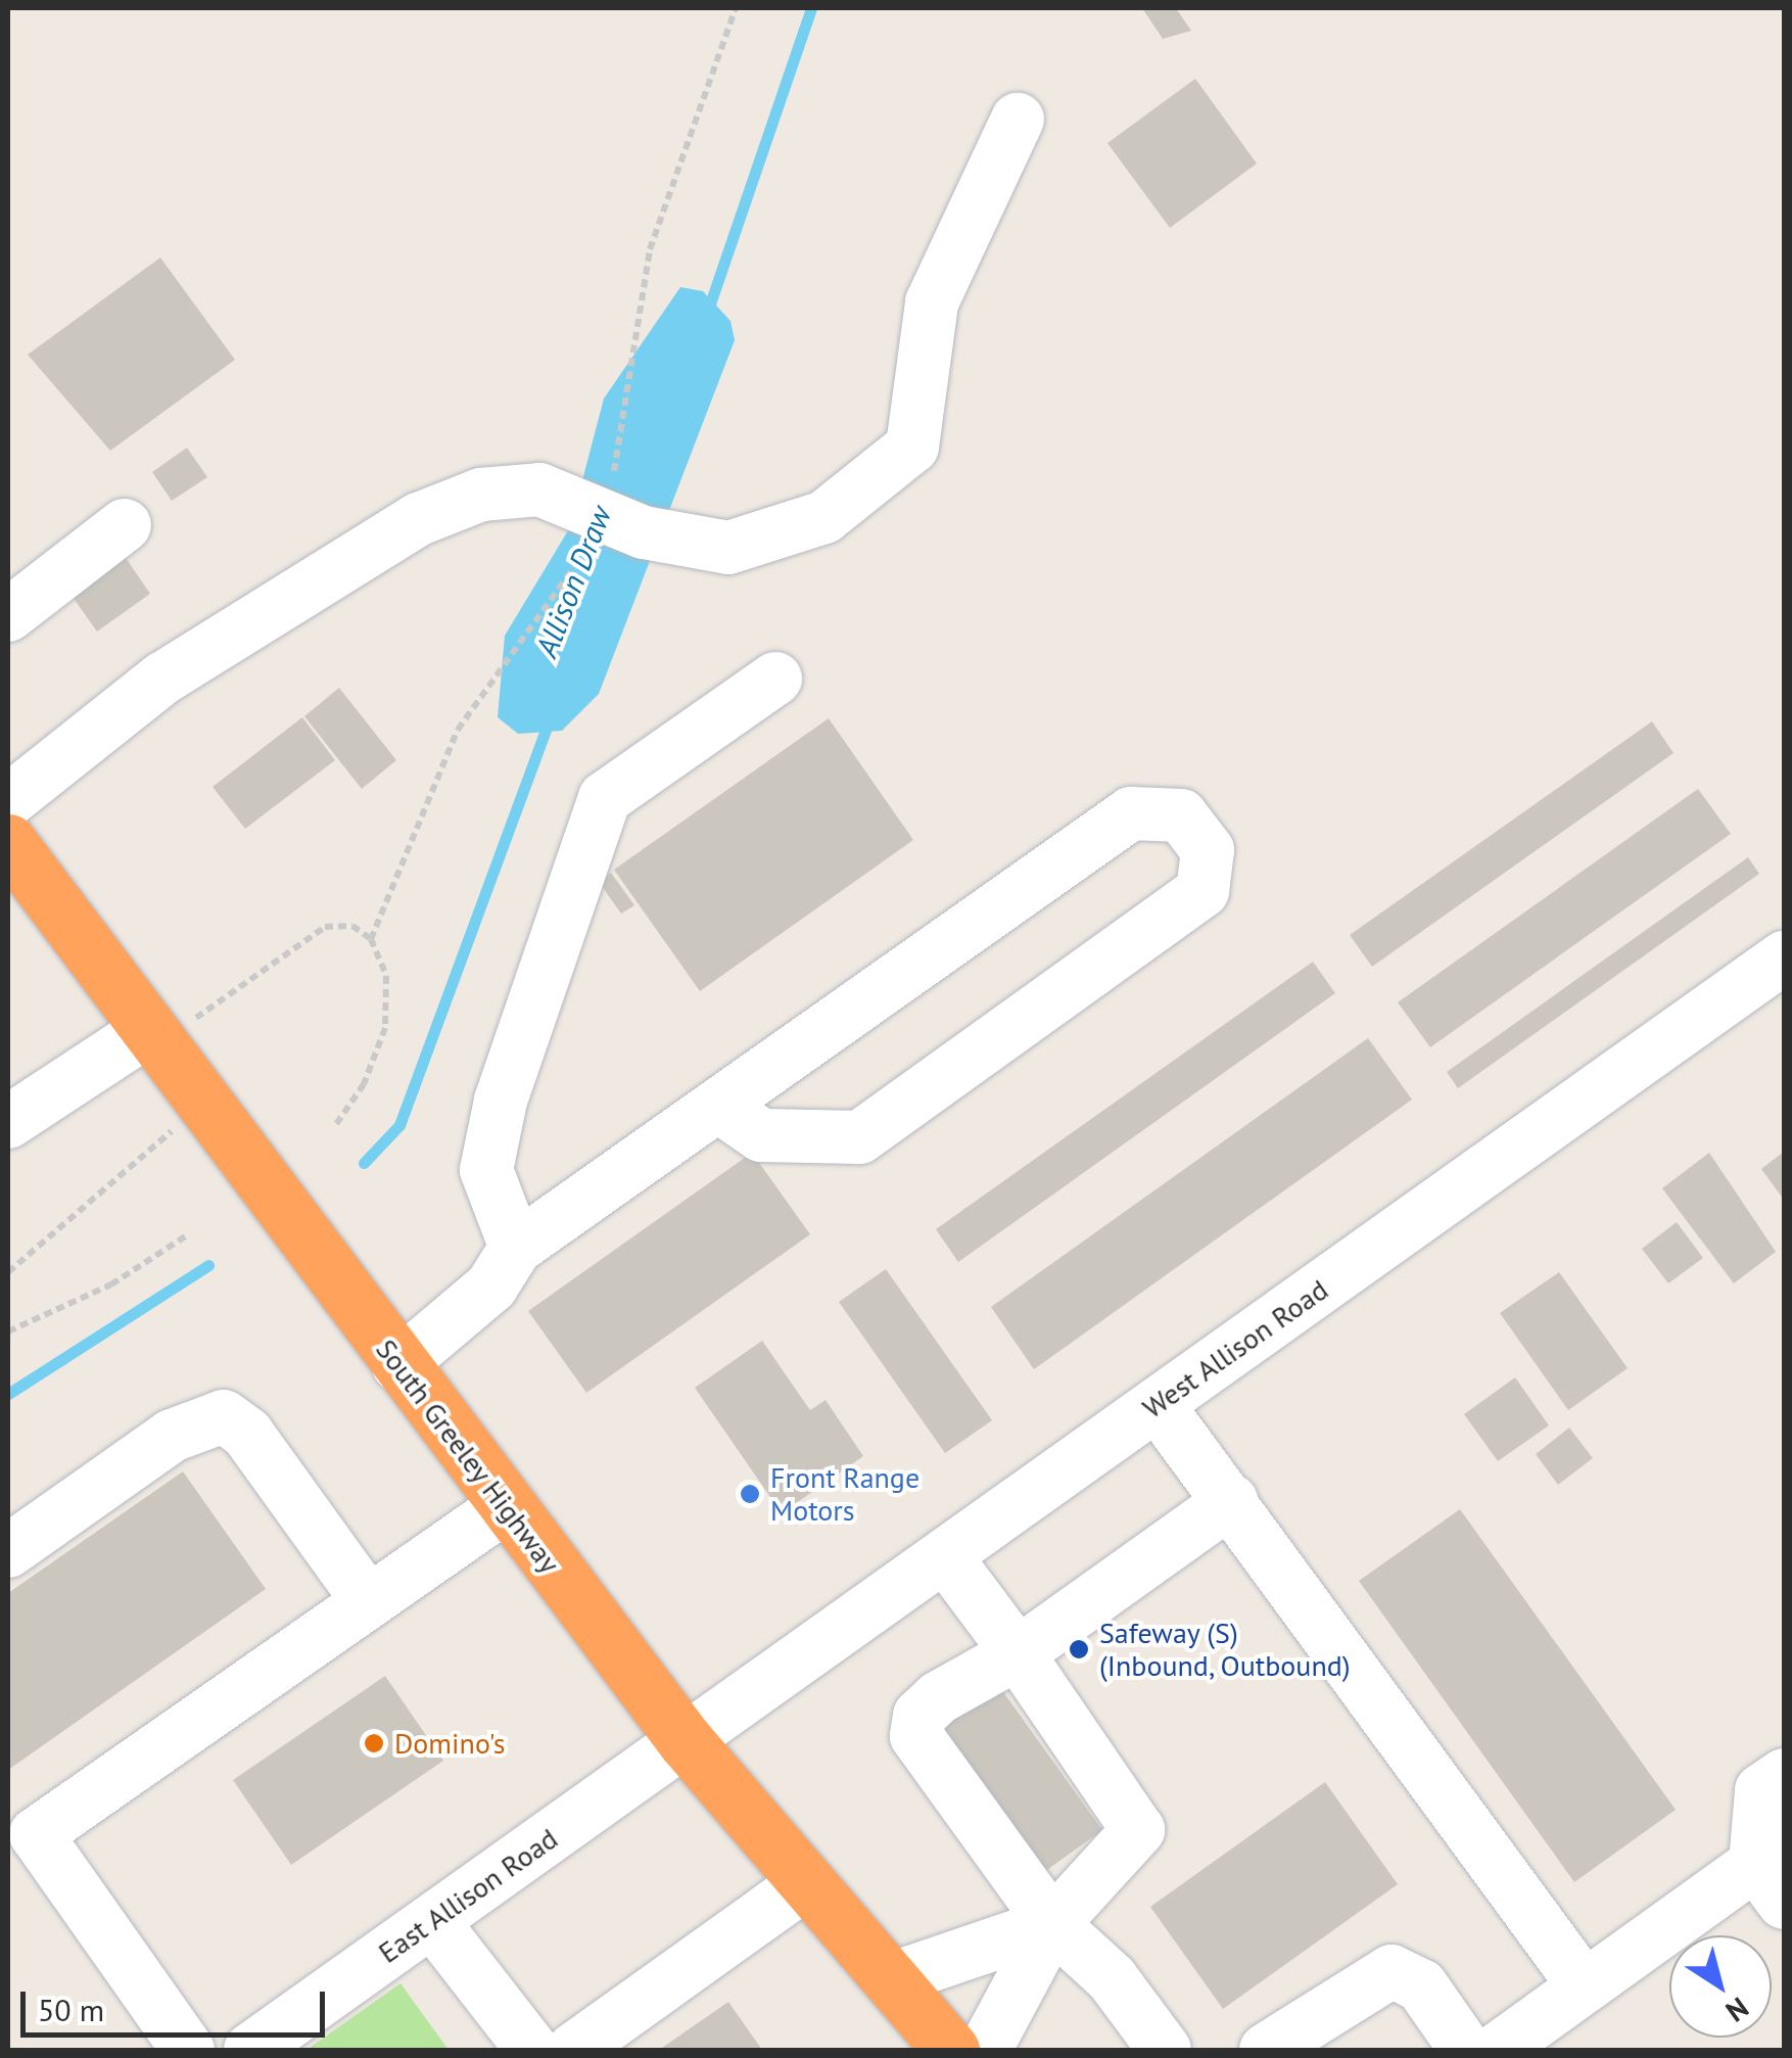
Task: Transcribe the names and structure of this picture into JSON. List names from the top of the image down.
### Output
{
  "streets": {
    "highway": ["South Greeley Highway"],
    "street": ["West Allison Road", "East Allison Road"]
  },
  "crossings": [
    ["West Allison Road", "South Greeley Highway"],
    ["West Allison Road", "East Allison Road"],
    ["South Greeley Highway", "East Allison Road"]
  ],
  "water": ["Allison Draw"],
  "places": ["Front Range Motors", "Safeway (S) (Inbound, Outbound)", "Domino's"],
  "scale_bar": "50 m",
  "north": "bottom right"
}
